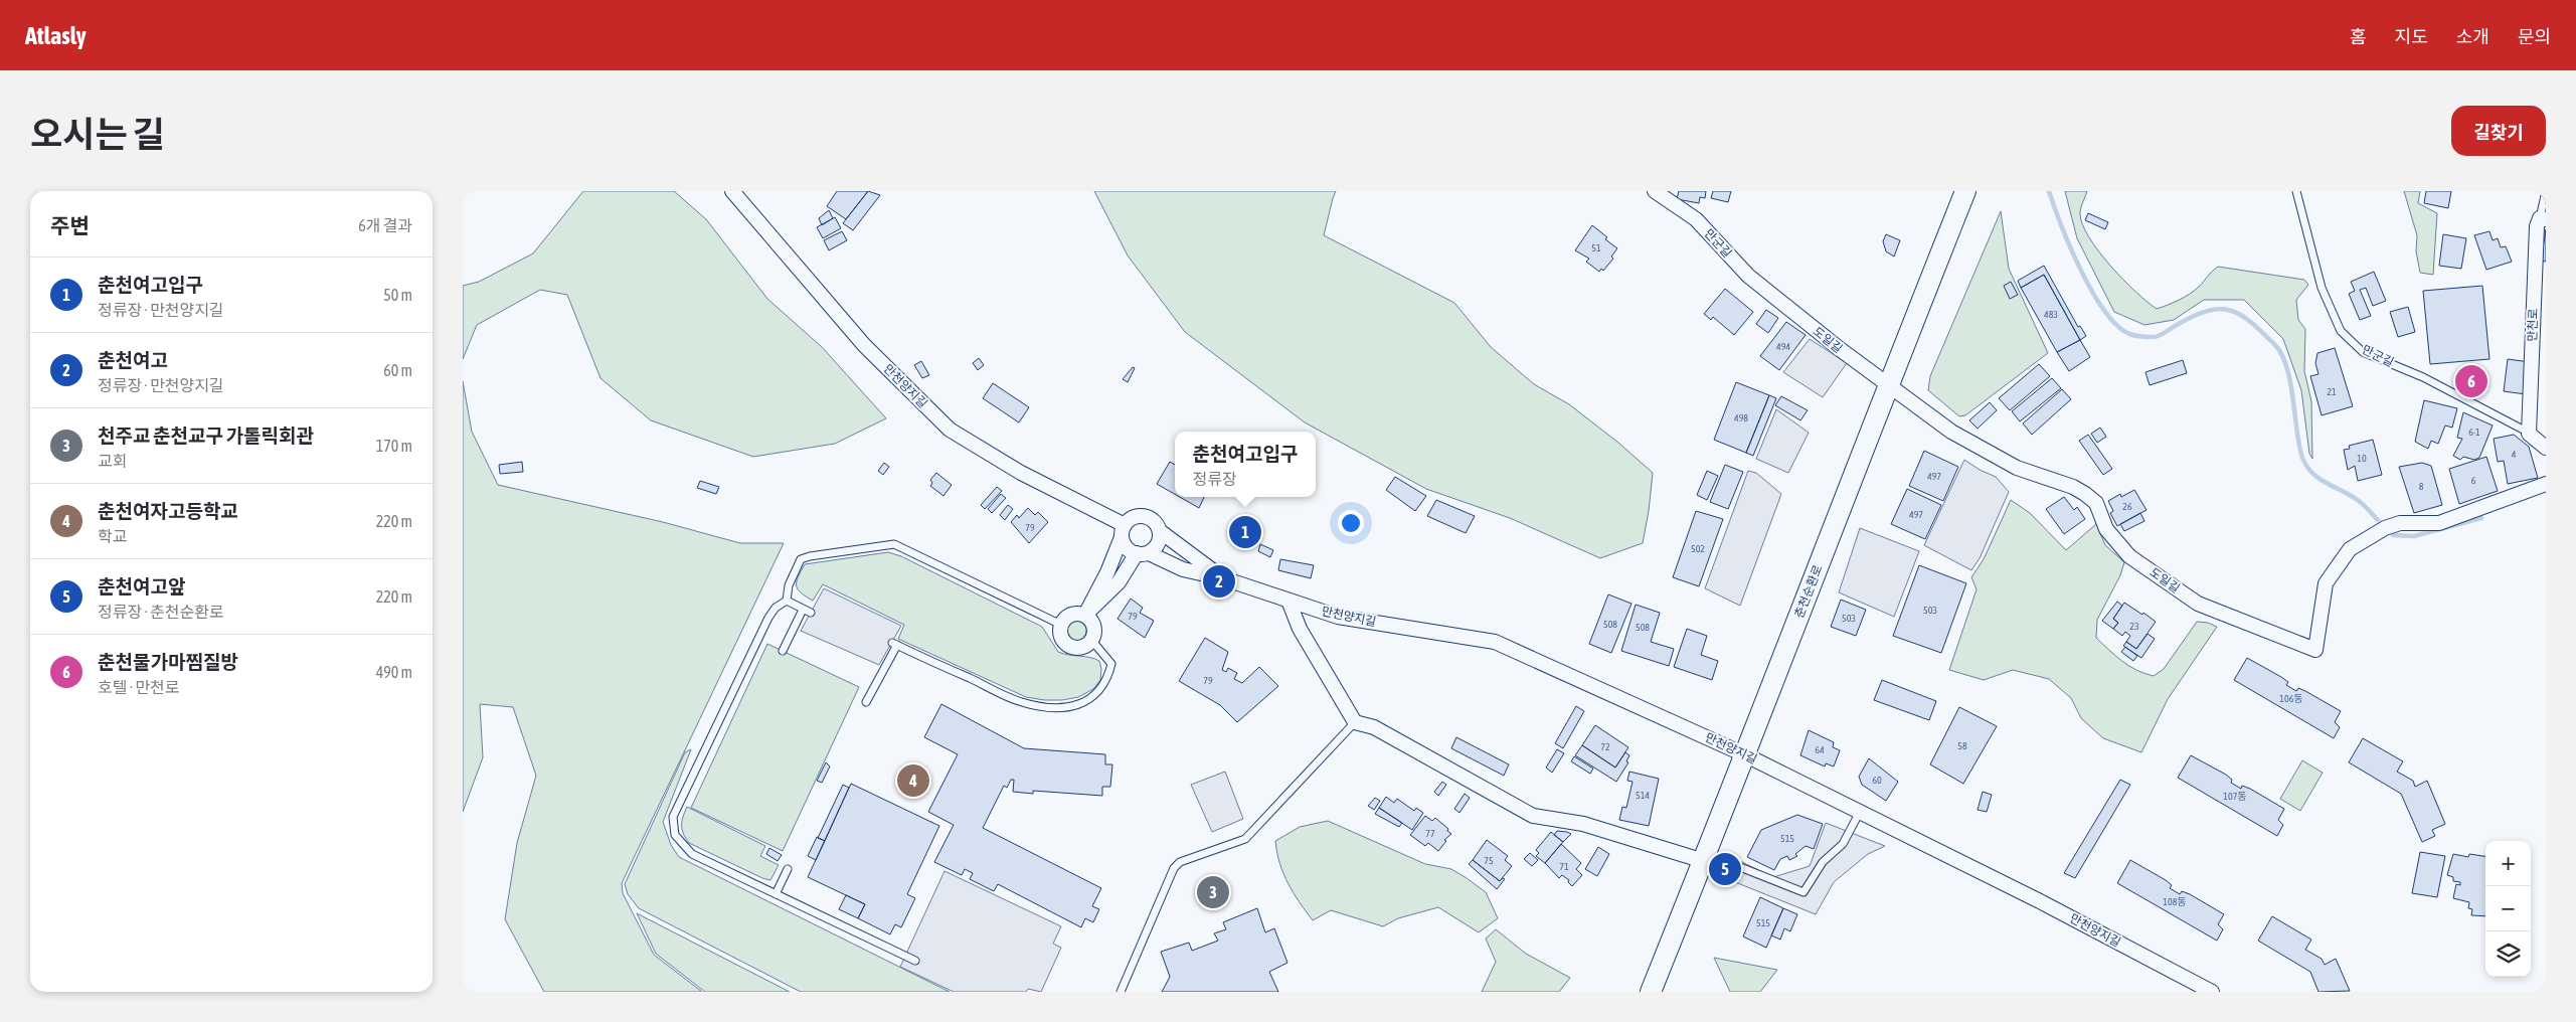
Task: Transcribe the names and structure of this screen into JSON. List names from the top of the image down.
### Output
{
  "streets": {
    "street": [
      "만군길",
      "만천로",
      "도일길",
      "만천양지길",
      "춘천순환로"
    ]
  },
  "crossings": [
    ["만군길", "만천로"],
    ["만군길", "도일길"],
    ["도일길", "춘천순환로"],
    ["만천양지길", "춘천순환로"]
  ],
  "house_numbers": [
    "51",
    "483",
    "494",
    "21",
    "498",
    "6-1",
    "4",
    "10",
    "497",
    "6",
    "8",
    "26",
    "497",
    "79",
    "502",
    "503",
    "79",
    "503",
    "508",
    "23",
    "508",
    "79",
    "106동",
    "58",
    "72",
    "64",
    "60",
    "514",
    "107동",
    "77",
    "515",
    "75",
    "71",
    "108동",
    "515"
  ],
  "page": {
    "header": "Atlasly",
    "nav": [
      "홈",
      "지도",
      "소개",
      "문의"
    ],
    "title": "오시는 길",
    "buttons": "길찾기",
    "heading": ["주변", "6개 결과"],
    "list": [
      {
        "mark": "1",
        "name": "춘천여고입구",
        "note": "정류장 · 만천양지길",
        "value": "50 m"
      },
      {
        "mark": "2",
        "name": "춘천여고",
        "note": "정류장 · 만천양지길",
        "value": "60 m"
      },
      {
        "mark": "3",
        "name": "천주교 춘천교구 가톨릭회관",
        "note": "교회",
        "value": "170 m"
      },
      {
        "mark": "4",
        "name": "춘천여자고등학교",
        "note": "학교",
        "value": "220 m"
      },
      {
        "mark": "5",
        "name": "춘천여고앞",
        "note": "정류장 · 춘천순환로",
        "value": "220 m"
      },
      {
        "mark": "6",
        "name": "춘천물가마찜질방",
        "note": "호텔 · 만천로",
        "value": "490 m"
      }
    ],
    "pins": [
      "6",
      "1",
      "2",
      "4",
      "5",
      "3"
    ],
    "popup": ["춘천여고입구", "정류장"],
    "map_buttons": ["+", "−"]
  }
}
